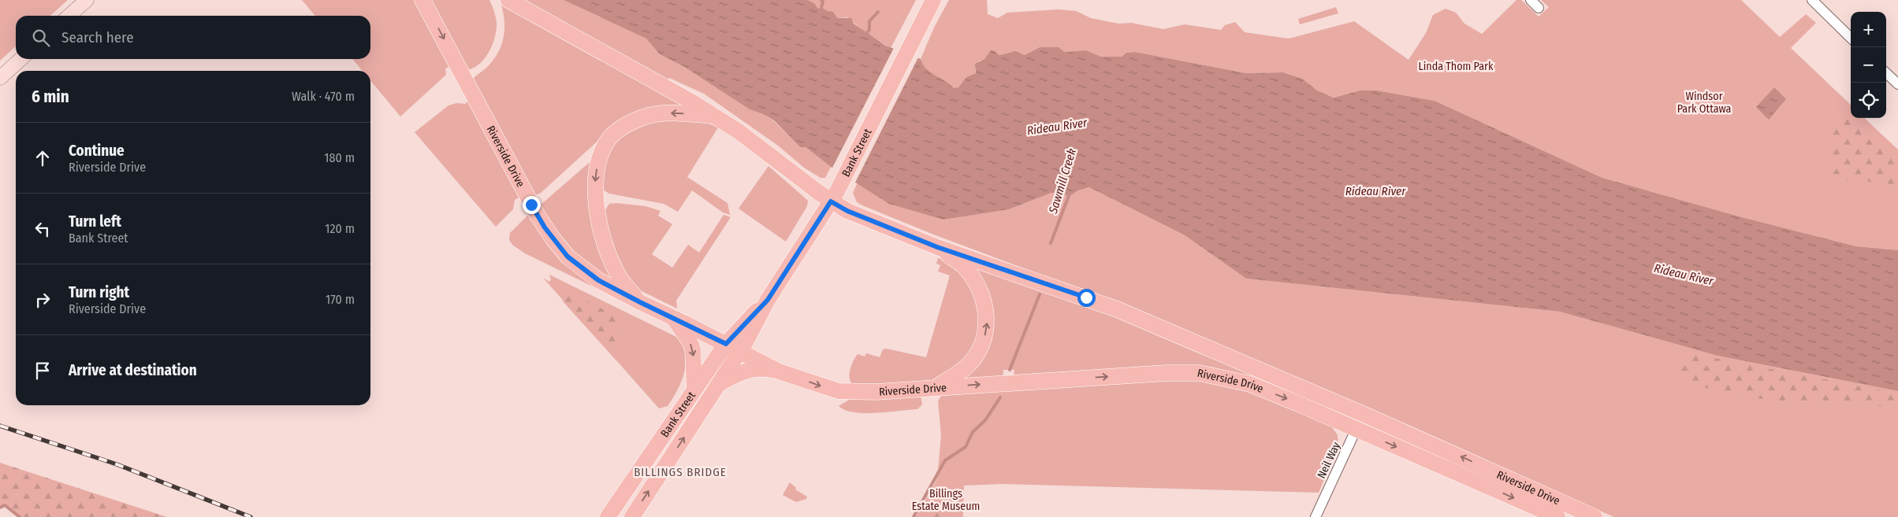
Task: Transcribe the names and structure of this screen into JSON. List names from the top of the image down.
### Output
{
  "streets": {
    "main road": ["Bank Street", "Riverside Drive"],
    "street": ["Neil Way"]
  },
  "crossings": [
    ["Bank Street", "Riverside Drive"],
    ["Riverside Drive", "Neil Way"]
  ],
  "districts": ["BILLINGS BRIDGE"],
  "water": ["Rideau River", "Sawmill Creek"],
  "parks": ["Linda Thom Park", "Windsor Park Ottawa", "Billings Estate Museum"],
  "page": {
    "map_buttons": ["+", "−"],
    "search": "Search here",
    "heading": ["6 min", "Walk · 470 m"],
    "list": [
      ["Continue", "Riverside Drive", "180 m"],
      ["Turn left", "Bank Street", "120 m"],
      ["Turn right", "Riverside Drive", "170 m"],
      "Arrive at destination"
    ]
  }
}
